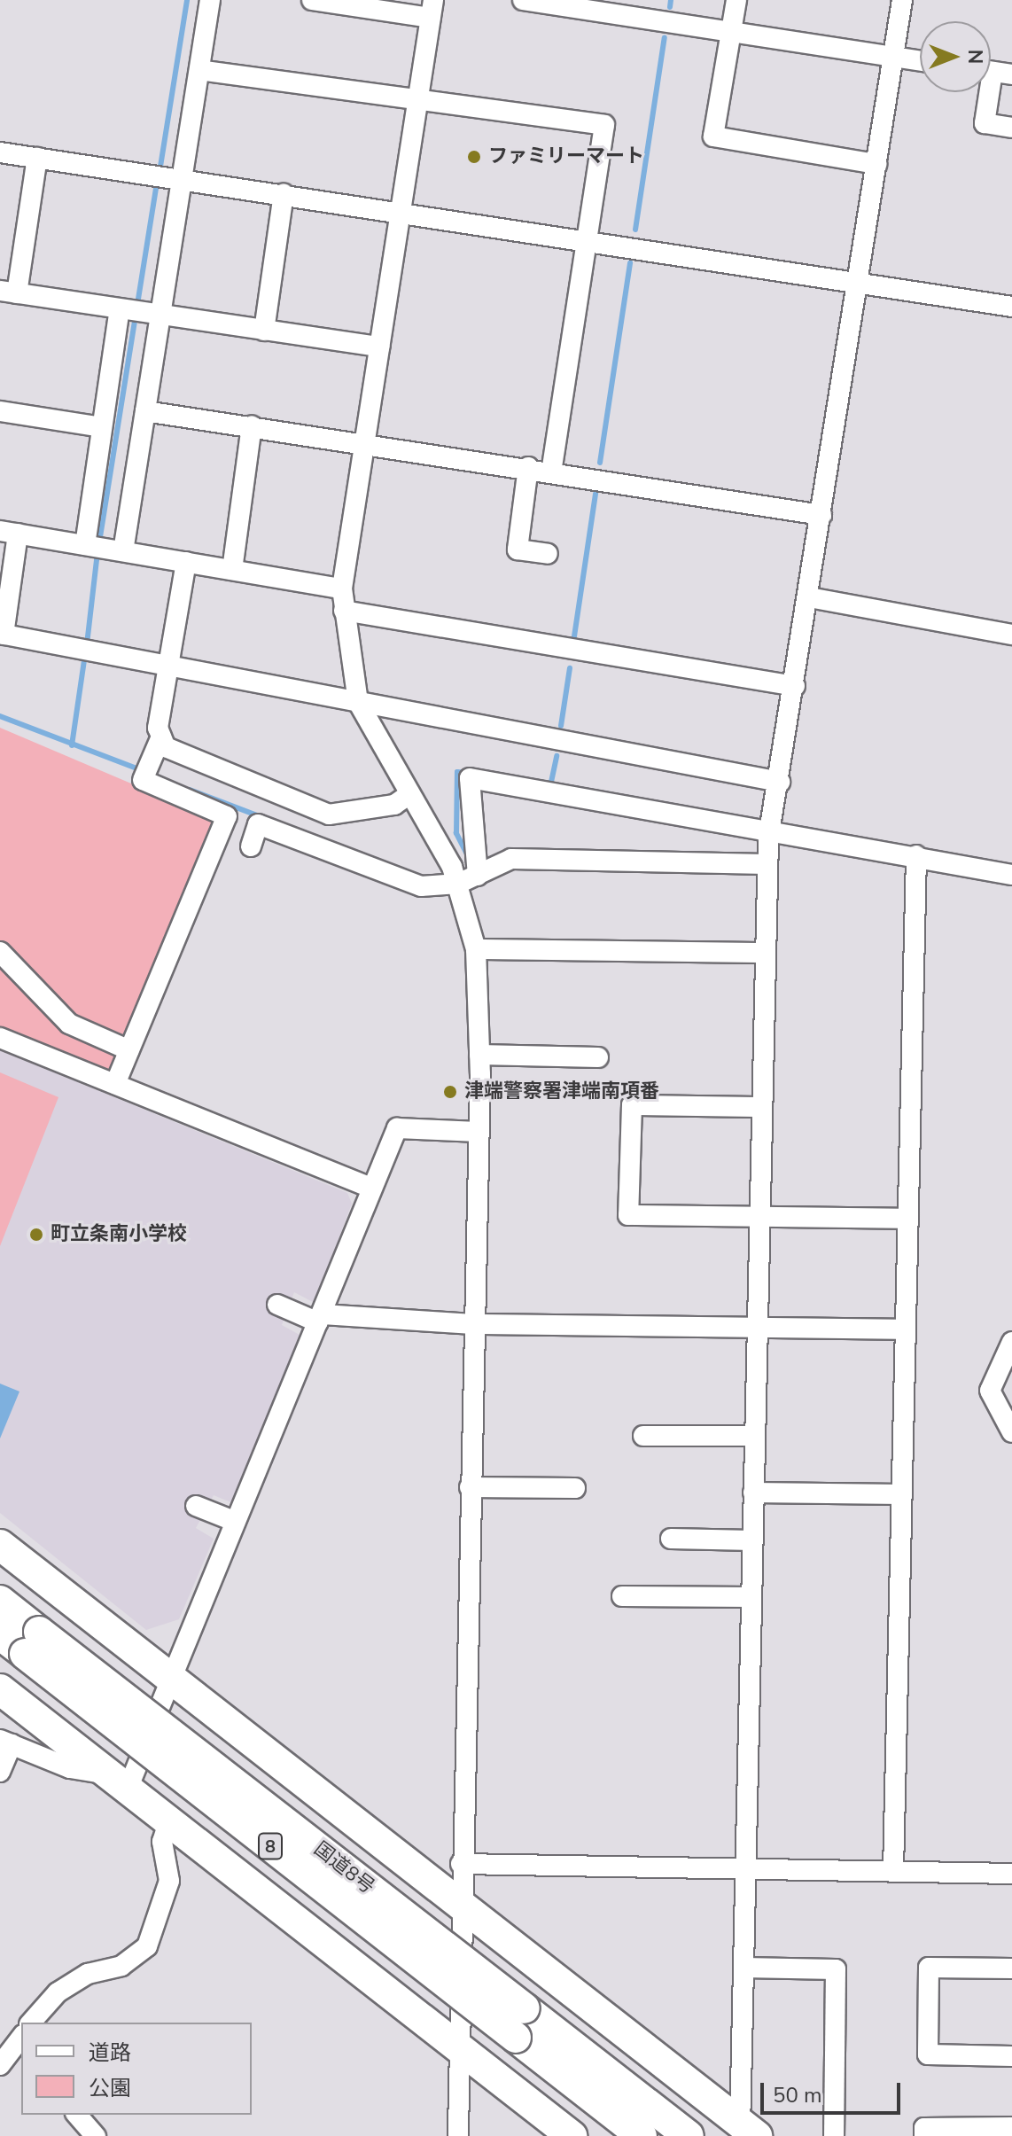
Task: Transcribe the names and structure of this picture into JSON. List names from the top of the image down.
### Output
{
  "streets": {
    "highway": ["8", "国道8号"]
  },
  "places": ["ファミリーマート", "津端警察署津端南項番", "町立条南小学校"],
  "legend": ["道路", "公園"],
  "scale_bar": "50 m",
  "north": "right"
}
